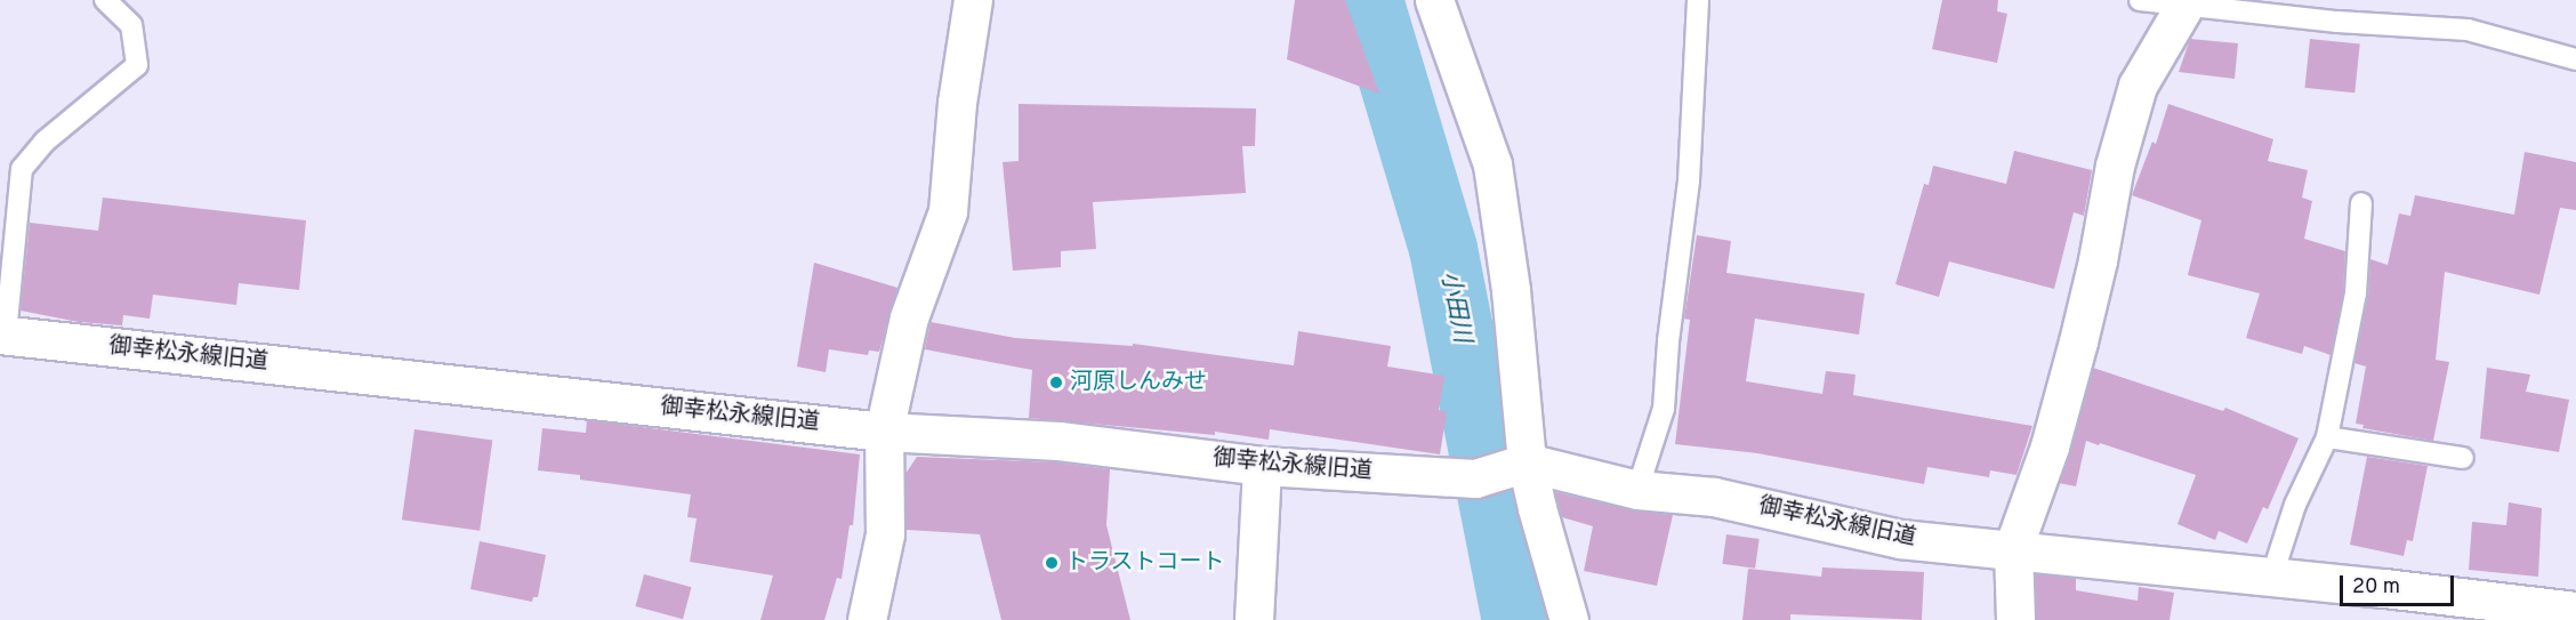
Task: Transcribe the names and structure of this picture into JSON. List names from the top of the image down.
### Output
{
  "streets": {
    "street": ["御幸松永線旧道"]
  },
  "water": ["小田川"],
  "places": ["河原しんみせ", "トラストコート"],
  "scale_bar": "20 m"
}
